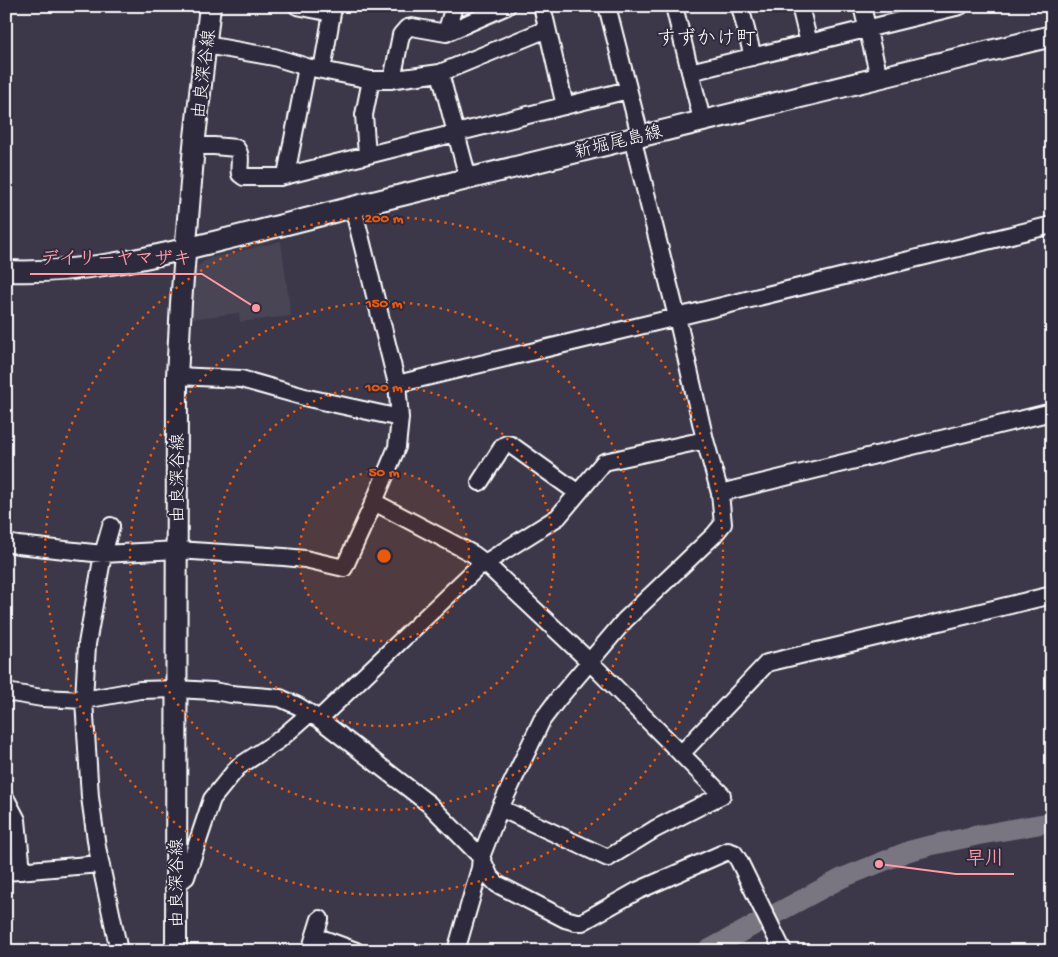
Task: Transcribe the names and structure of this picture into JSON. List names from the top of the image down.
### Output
{
  "streets": {
    "main road": ["由良深谷線", "新堀尾島線"]
  },
  "crossings": [
    ["由良深谷線", "新堀尾島線"]
  ],
  "districts": ["すずかけ町"],
  "places": ["デイリーヤマザキ", "早川"],
  "rings": [
    "200 m",
    "150 m",
    "100 m",
    "50 m"
  ]
}
